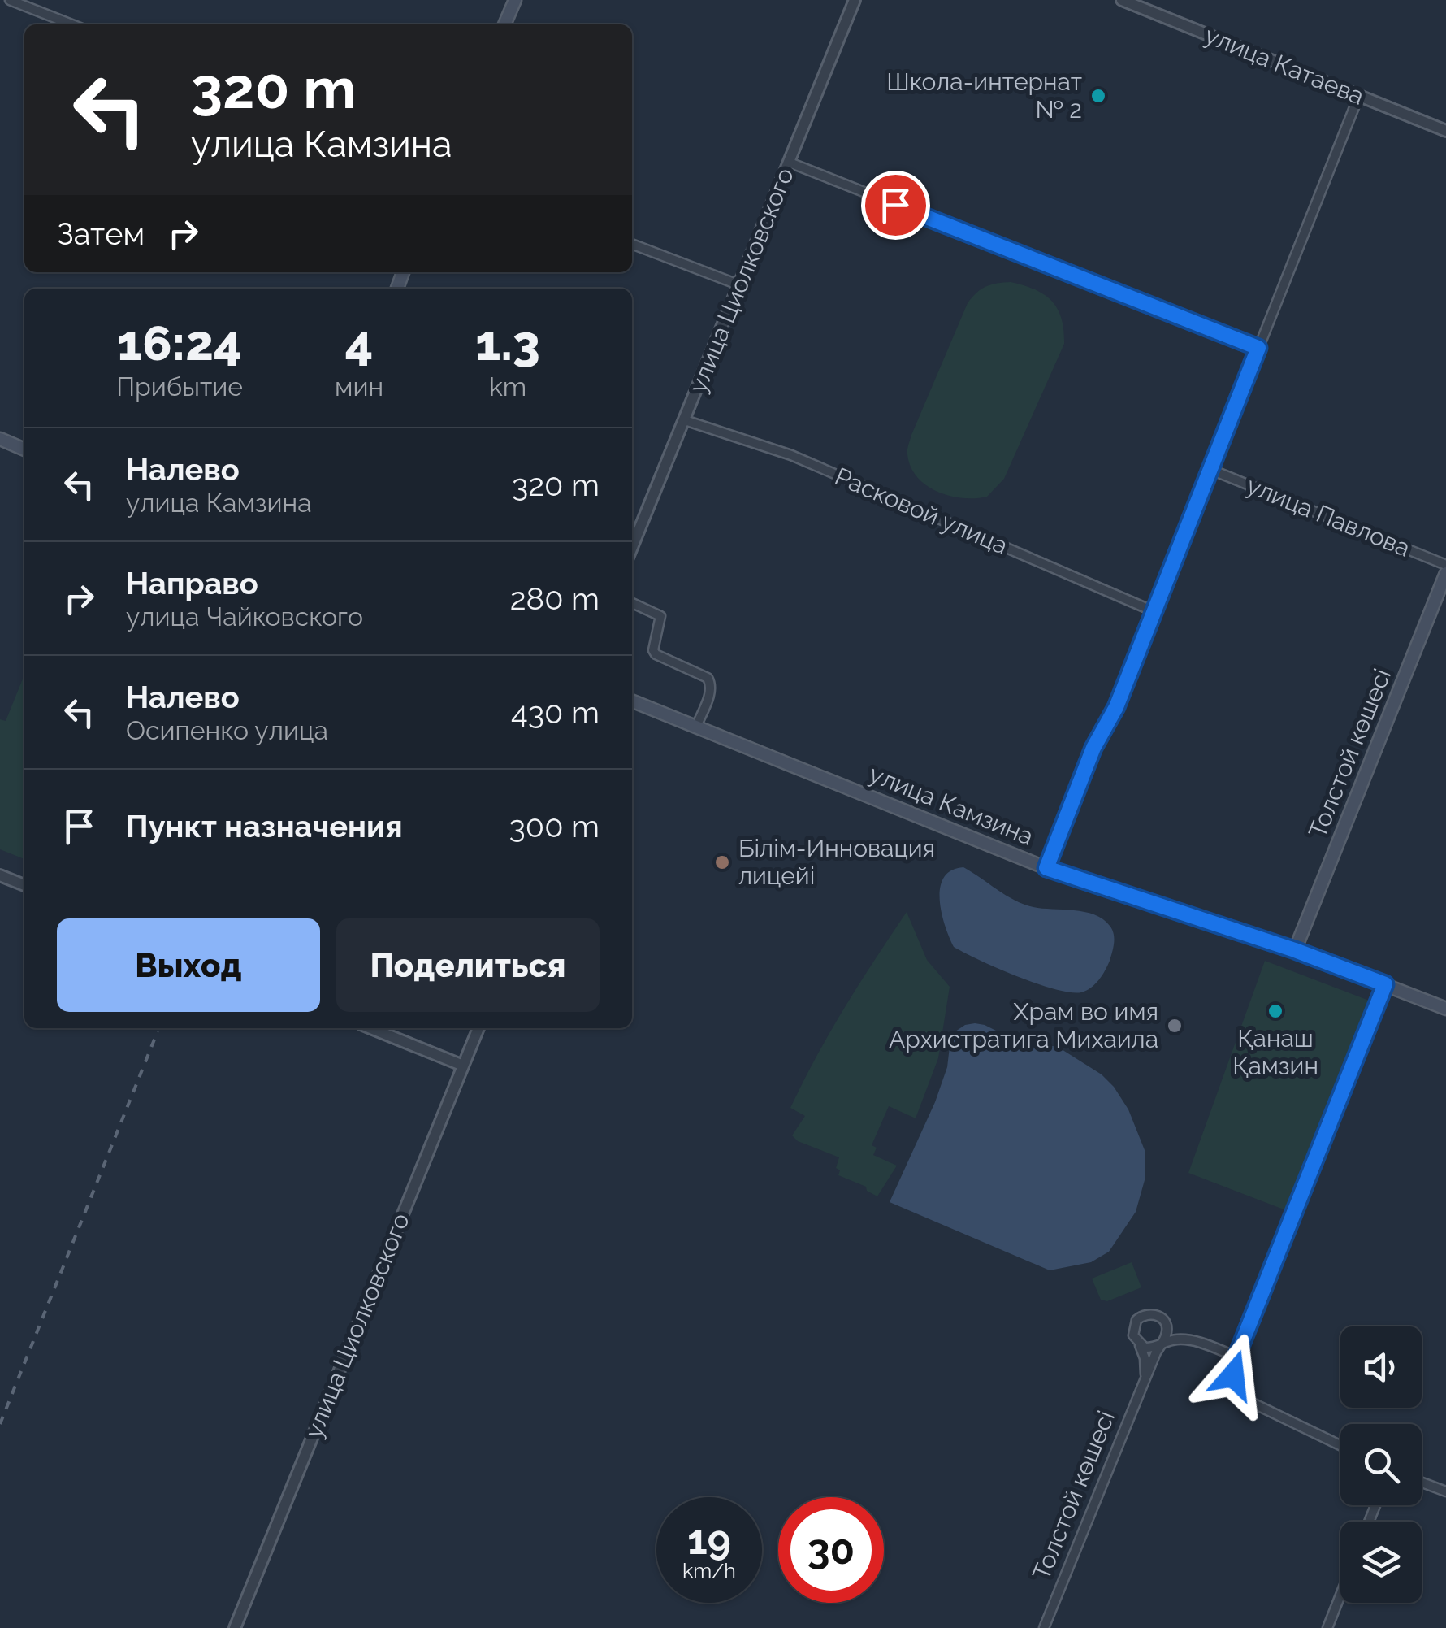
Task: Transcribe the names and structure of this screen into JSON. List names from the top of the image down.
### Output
{
  "streets": {
    "main road": ["Толстой көшесі", "улица Камзина"],
    "street": [
      "улица Катаева",
      "улица Циолковского",
      "Расковой улица",
      "улица Павлова"
    ]
  },
  "crossings": [
    ["улица Циолковского", "Расковой улица"],
    ["Толстой көшесі", "улица Камзина"]
  ],
  "places": [
    "Школа-интернат № 2",
    "Білім-Инновация лицейі",
    "Қанаш Қамзин",
    "Храм во имя Архистратига Михаила"
  ],
  "page": {
    "turn": ["320 m", "улица Камзина"],
    "then": "Затем",
    "eta": [
      "16:24",
      "Прибытие",
      "4",
      "мин",
      "1.3",
      "km"
    ],
    "list": [
      {
        "name": "Налево",
        "note": "улица Камзина",
        "value": "320 m"
      },
      {
        "name": "Направо",
        "note": "улица Чайковского",
        "value": "280 m"
      },
      {
        "name": "Налево",
        "note": "Осипенко улица",
        "value": "430 m"
      },
      {
        "name": "Пункт назначения",
        "value": "300 m"
      }
    ],
    "buttons": ["Выход", "Поделиться"],
    "speed": "19 km/h",
    "limit": "30"
  }
}
